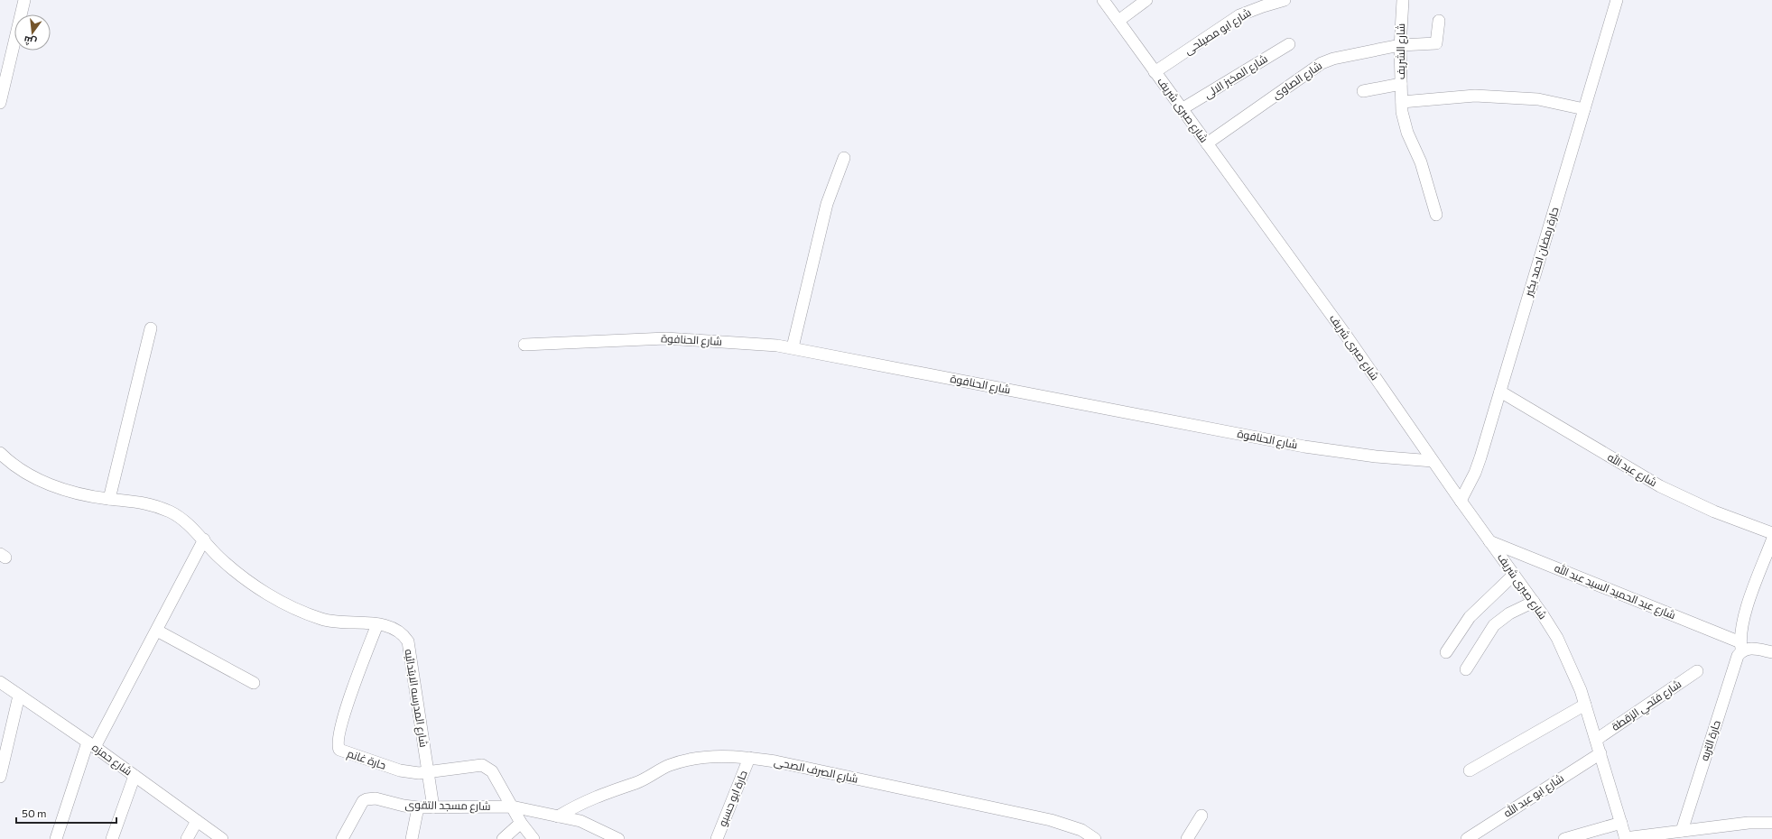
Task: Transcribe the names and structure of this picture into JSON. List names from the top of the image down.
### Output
{
  "streets": {
    "street": [
      "شارع ابو مصيلحى",
      "شارع الشريف",
      "شارع المخبز الالى",
      "شارع الصاوى",
      "شارع صبرى شريف",
      "حارة رمضان احمد بكير",
      "شارع الحنافوة",
      "شارع عبد الله",
      "شارع عبد الحميد السيد عبد الله",
      "شارع المدرسه الابتدائيه",
      "شارع فتحي الزقطة",
      "حارة التربه",
      "شارع حمزه",
      "حارة غانم",
      "شارع الصرف الصحى",
      "شارع ابو عبد الله",
      "حارة ابو حسبو",
      "شارع مسجد التقوى"
    ]
  },
  "crossings": [
    ["شارع ابو مصيلحى", "شارع صبرى شريف"],
    ["شارع الشريف", "شارع الصاوى"],
    ["شارع المخبز الالى", "شارع صبرى شريف"],
    ["شارع الصاوى", "شارع صبرى شريف"],
    ["شارع صبرى شريف", "حارة رمضان احمد بكير"],
    ["شارع صبرى شريف", "شارع الحنافوة"],
    ["شارع صبرى شريف", "شارع عبد الحميد السيد عبد الله"],
    ["شارع صبرى شريف", "شارع فتحي الزقطة"],
    ["شارع صبرى شريف", "شارع ابو عبد الله"],
    ["حارة رمضان احمد بكير", "شارع عبد الله"],
    ["شارع عبد الحميد السيد عبد الله", "حارة التربه"],
    ["شارع المدرسه الابتدائيه", "حارة غانم"],
    ["شارع المدرسه الابتدائيه", "شارع مسجد التقوى"],
    ["حارة غانم", "شارع مسجد التقوى"],
    ["شارع الصرف الصحى", "حارة ابو حسبو"],
    ["شارع الصرف الصحى", "شارع مسجد التقوى"]
  ],
  "scale_bar": "50 m",
  "north": "bottom"
}
